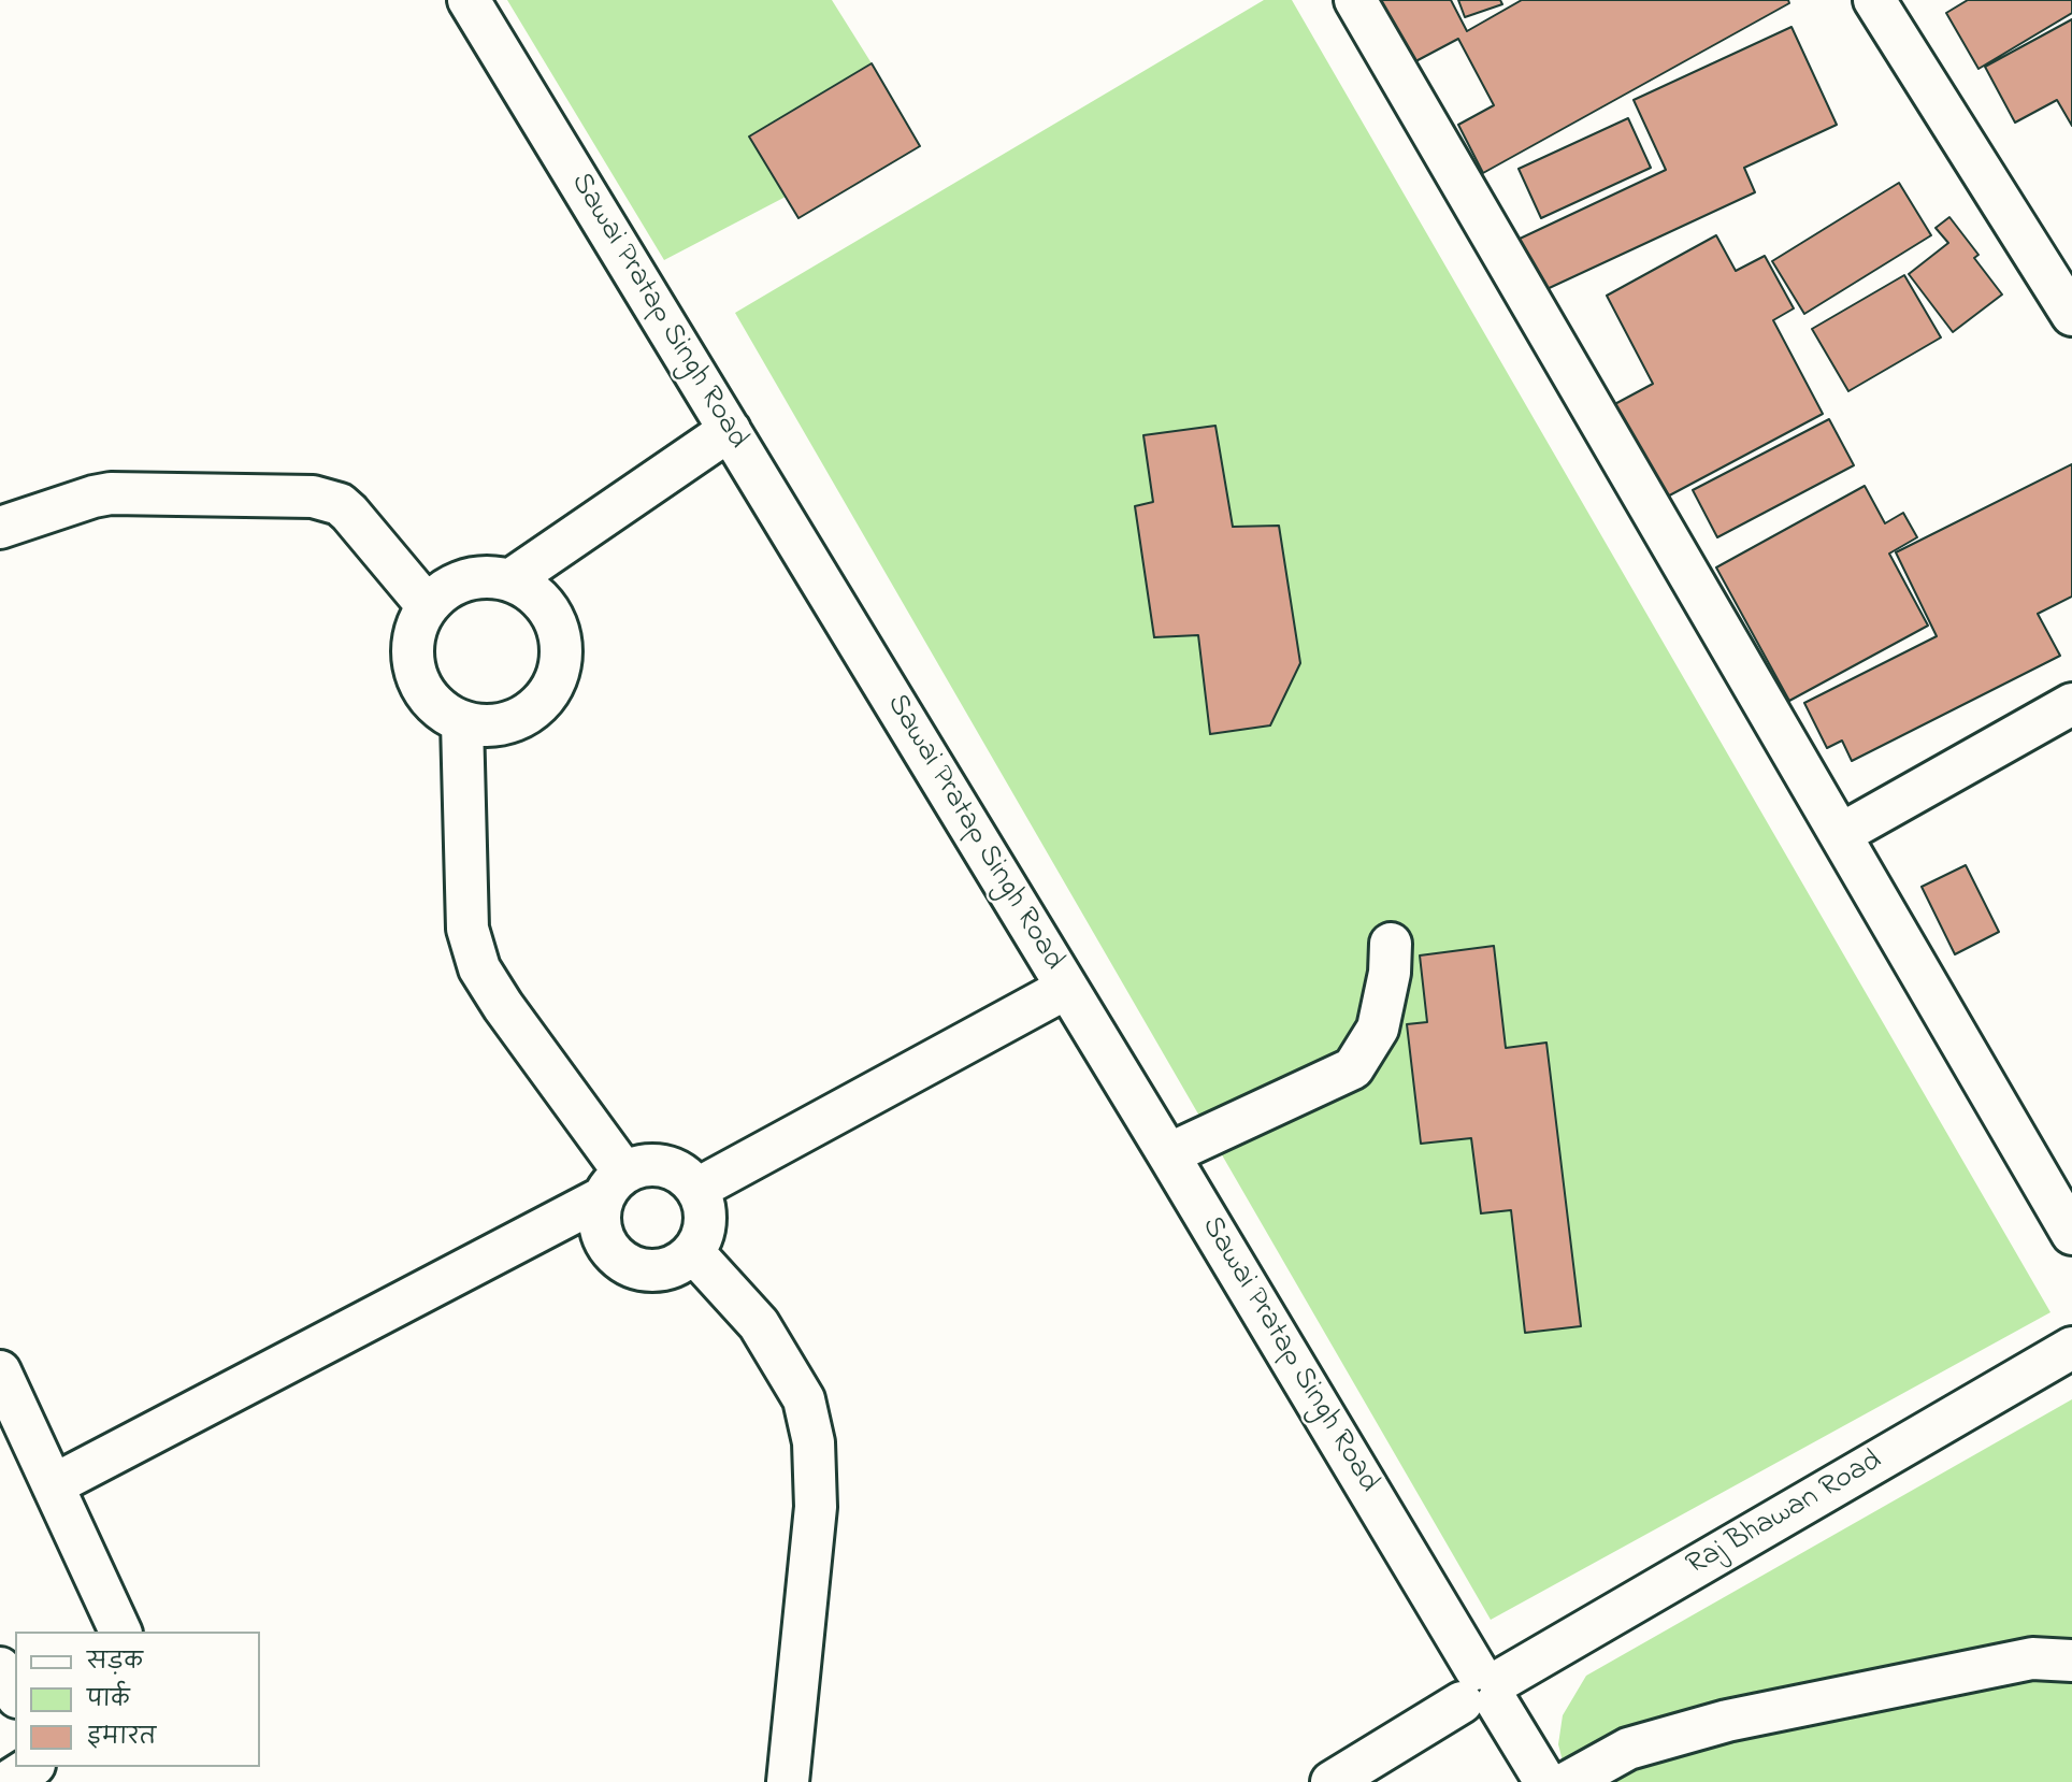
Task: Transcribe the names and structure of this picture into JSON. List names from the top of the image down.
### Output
{
  "streets": {
    "street": ["Sawai Pratap Singh Road", "Raj Bhawan Road"]
  },
  "crossings": [
    ["Sawai Pratap Singh Road", "Raj Bhawan Road"]
  ],
  "legend": ["सड़क", "पार्क", "इमारत"]
}
